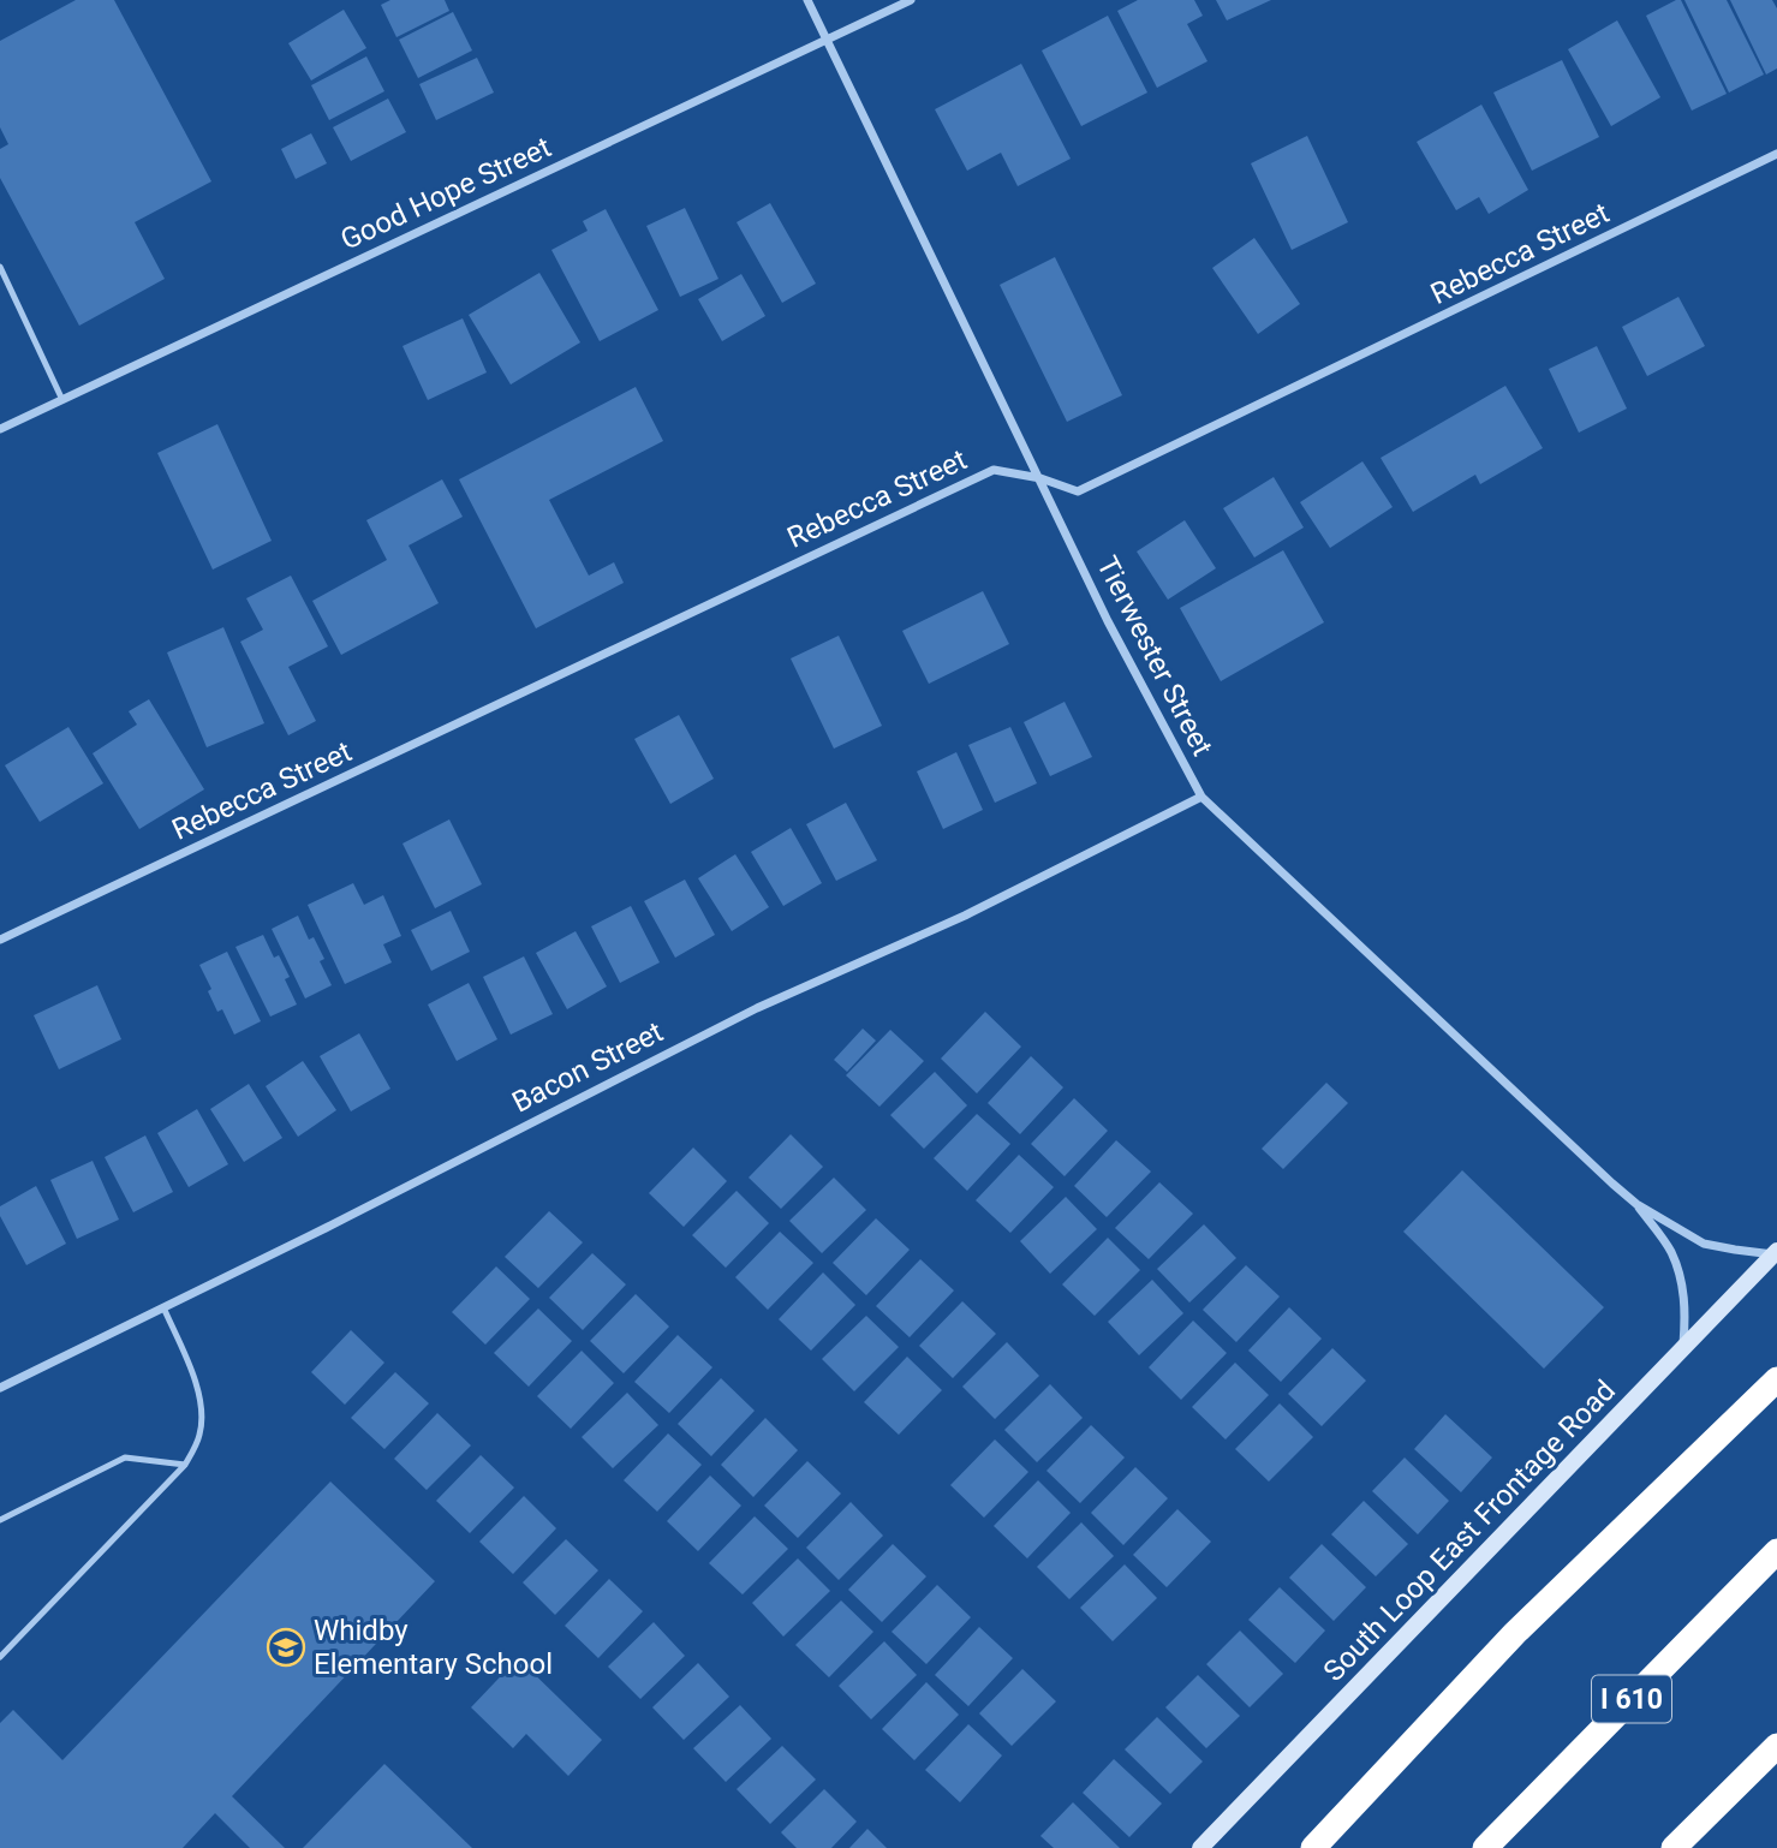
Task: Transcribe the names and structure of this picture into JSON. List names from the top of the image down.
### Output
{
  "streets": {
    "highway": ["I 610"],
    "main road": ["South Loop East Frontage Road"],
    "street": [
      "Good Hope Street",
      "Rebecca Street",
      "Tierwester Street",
      "Bacon Street"
    ]
  },
  "crossings": [
    ["Good Hope Street", "Tierwester Street"],
    ["Rebecca Street", "Tierwester Street"],
    ["Tierwester Street", "Bacon Street"],
    ["Tierwester Street", "South Loop East Frontage Road"]
  ],
  "places": {
    "school or university": ["Whidby Elementary School"]
  }
}
